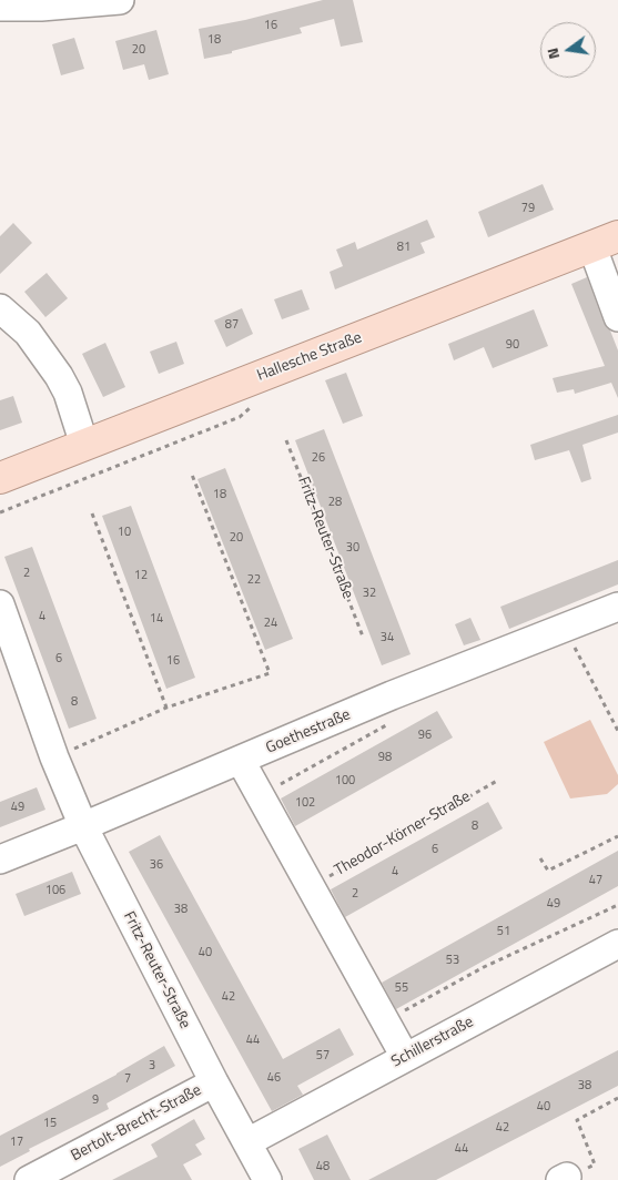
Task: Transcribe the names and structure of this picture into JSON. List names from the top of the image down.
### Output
{
  "streets": {
    "main road": ["Hallesche Straße"],
    "street": [
      "Fritz-Reuter-Straße",
      "Goethestraße",
      "Schillerstraße",
      "Bertolt-Brecht-Straße"
    ],
    "path": ["Theodor-Körner-Straße"]
  },
  "crossings": [
    ["Fritz-Reuter-Straße", "Goethestraße"],
    ["Fritz-Reuter-Straße", "Schillerstraße"],
    ["Fritz-Reuter-Straße", "Bertolt-Brecht-Straße"]
  ],
  "house_numbers": [
    "16",
    "18",
    "20",
    "79",
    "81",
    "87",
    "90",
    "26",
    "18",
    "28",
    "10",
    "20",
    "30",
    "2",
    "12",
    "22",
    "32",
    "4",
    "14",
    "24",
    "34",
    "6",
    "16",
    "8",
    "96",
    "98",
    "100",
    "102",
    "49",
    "8",
    "6",
    "36",
    "4",
    "47",
    "106",
    "2",
    "49",
    "38",
    "51",
    "40",
    "53",
    "55",
    "42",
    "44",
    "57",
    "3",
    "46",
    "7",
    "38",
    "9",
    "40",
    "15",
    "42",
    "17",
    "44",
    "48"
  ],
  "north": "left"
}
